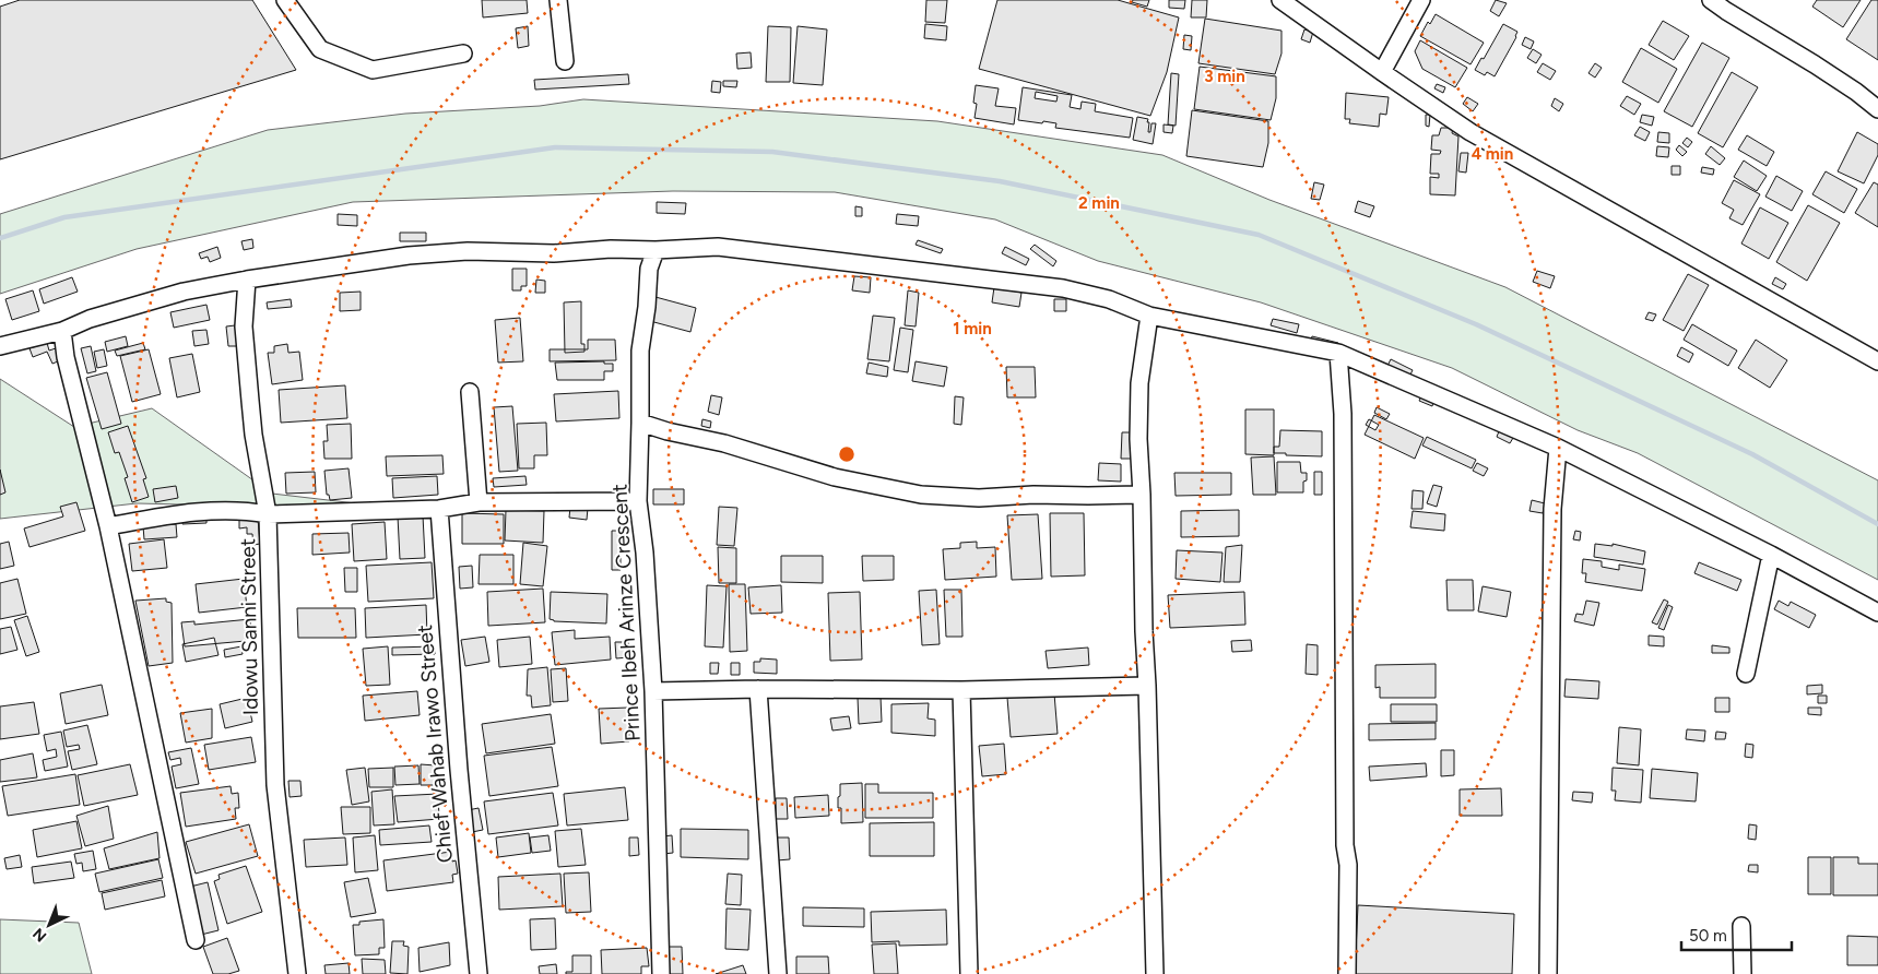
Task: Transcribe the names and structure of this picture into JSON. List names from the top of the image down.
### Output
{
  "streets": {
    "street": ["Prince Ibeh Arinze Crescent", "Idowu Sanni Street", "Chief Wahab Irawo Street"]
  },
  "scale_bar": "50 m",
  "north": "bottom left",
  "rings": [
    "3 min",
    "4 min",
    "2 min",
    "1 min"
  ]
}
